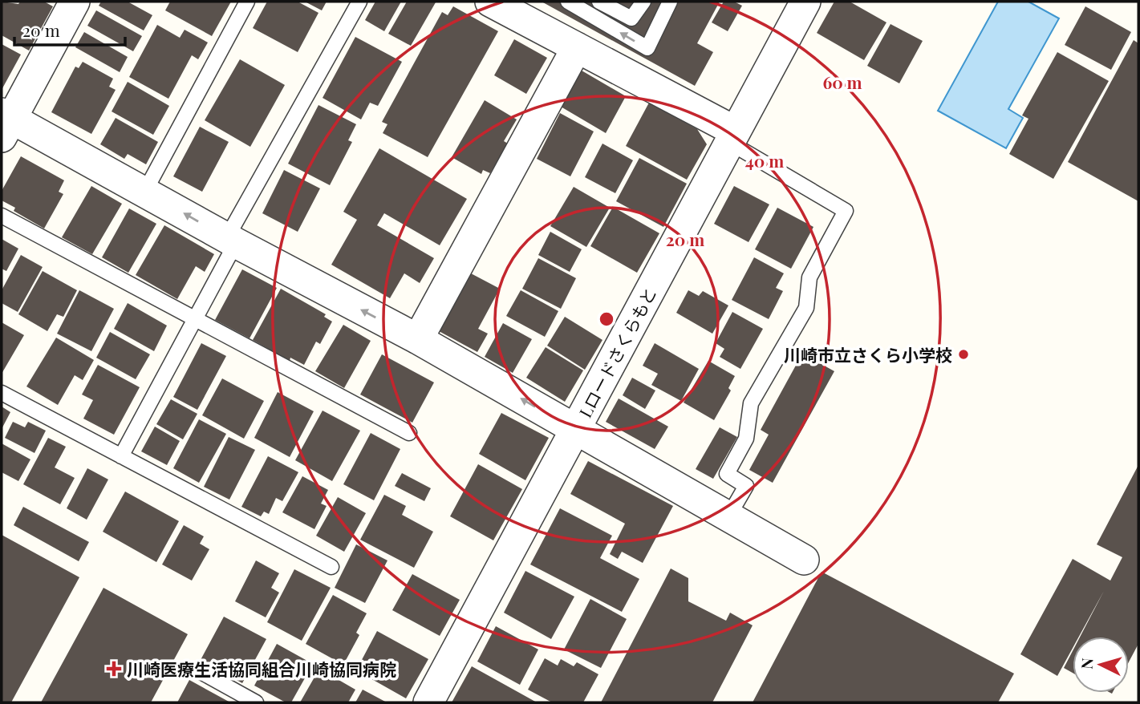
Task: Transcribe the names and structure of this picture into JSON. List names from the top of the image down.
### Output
{
  "streets": {
    "street": ["Lロードさくらもと"]
  },
  "places": {
    "other": ["川崎市立さくら小学校"],
    "health": ["川崎医療生活協同組合川崎協同病院"]
  },
  "scale_bar": "20 m",
  "north": "left",
  "rings": ["60 m", "40 m", "20 m"]
}
